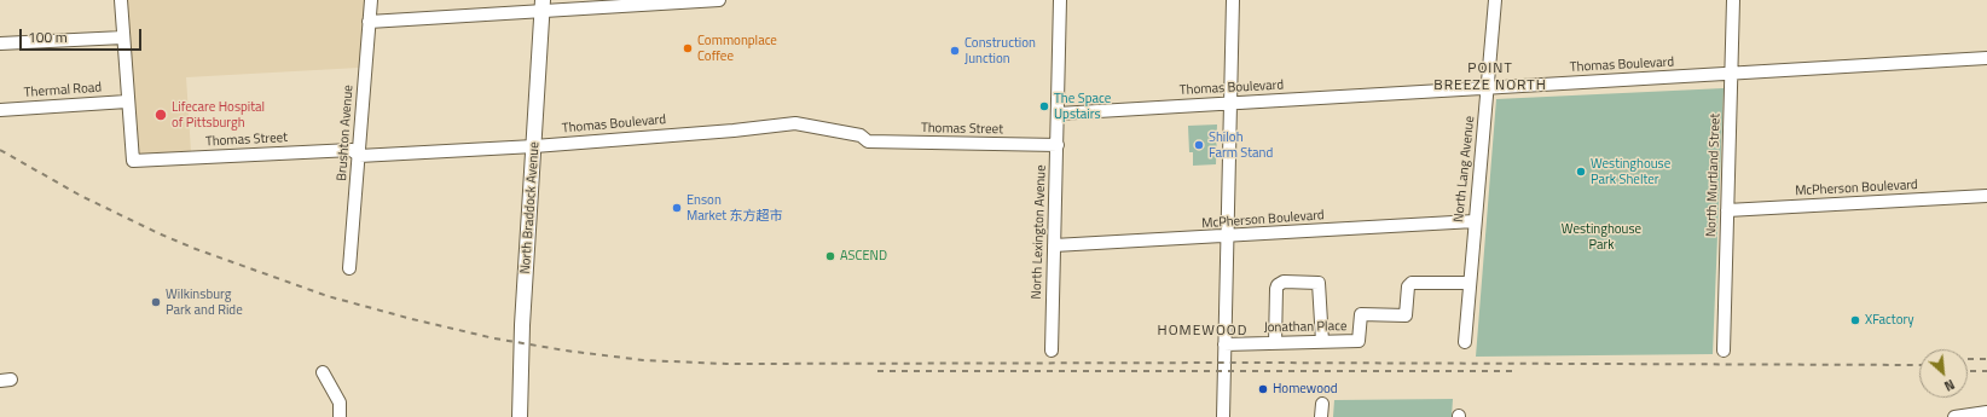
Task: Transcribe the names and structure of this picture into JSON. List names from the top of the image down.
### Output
{
  "streets": {
    "main road": ["North Braddock Avenue"],
    "street": [
      "Thomas Boulevard",
      "Thermal Road",
      "Thomas Street",
      "Brushton Avenue",
      "North Lang Avenue",
      "North Murtland Street",
      "McPherson Boulevard",
      "North Lexington Avenue",
      "Jonathan Place"
    ]
  },
  "crossings": [
    ["Thomas Boulevard", "Thomas Street"],
    ["Thomas Boulevard", "Brushton Avenue"],
    ["Thomas Boulevard", "North Lang Avenue"],
    ["Thomas Boulevard", "North Murtland Street"],
    ["Thomas Boulevard", "North Braddock Avenue"],
    ["Thomas Boulevard", "North Lexington Avenue"],
    ["Thermal Road", "Thomas Street"],
    ["Thomas Street", "Brushton Avenue"],
    ["Thomas Street", "North Lexington Avenue"],
    ["North Lang Avenue", "McPherson Boulevard"],
    ["North Lang Avenue", "Jonathan Place"],
    ["North Murtland Street", "McPherson Boulevard"],
    ["McPherson Boulevard", "North Lexington Avenue"]
  ],
  "districts": ["POINT BREEZE NORTH", "HOMEWOOD"],
  "parks": ["Westinghouse Park"],
  "places": [
    "Commonplace Coffee",
    "Construction Junction",
    "The Space Upstairs",
    "Lifecare Hospital of Pittsburgh",
    "Shiloh Farm Stand",
    "Westinghouse Park Shelter",
    "Enson Market 东方超市",
    "ASCEND",
    "Wilkinsburg Park and Ride",
    "XFactory",
    "Homewood"
  ],
  "scale_bar": "100 m",
  "north": "bottom right"
}
